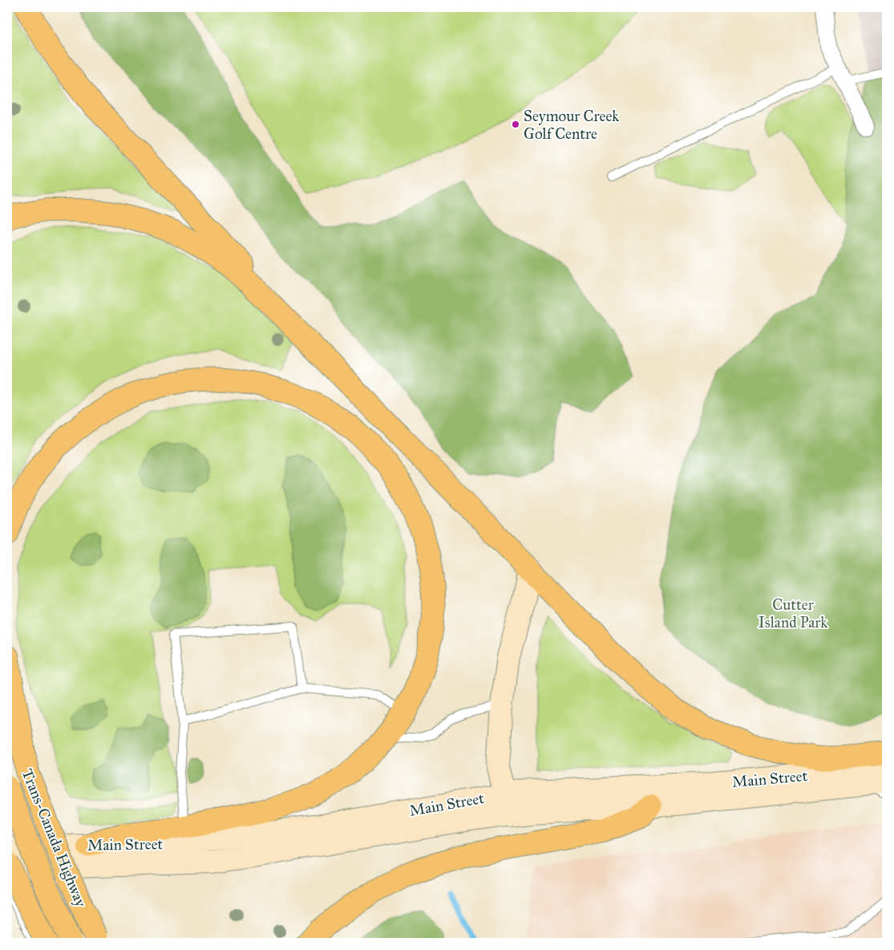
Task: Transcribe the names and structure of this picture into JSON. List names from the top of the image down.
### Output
{
  "streets": {
    "highway": ["Trans-Canada Highway"],
    "main road": ["Main Street"]
  },
  "parks": ["Cutter Island Park"],
  "places": ["Seymour Creek Golf Centre"]
}
